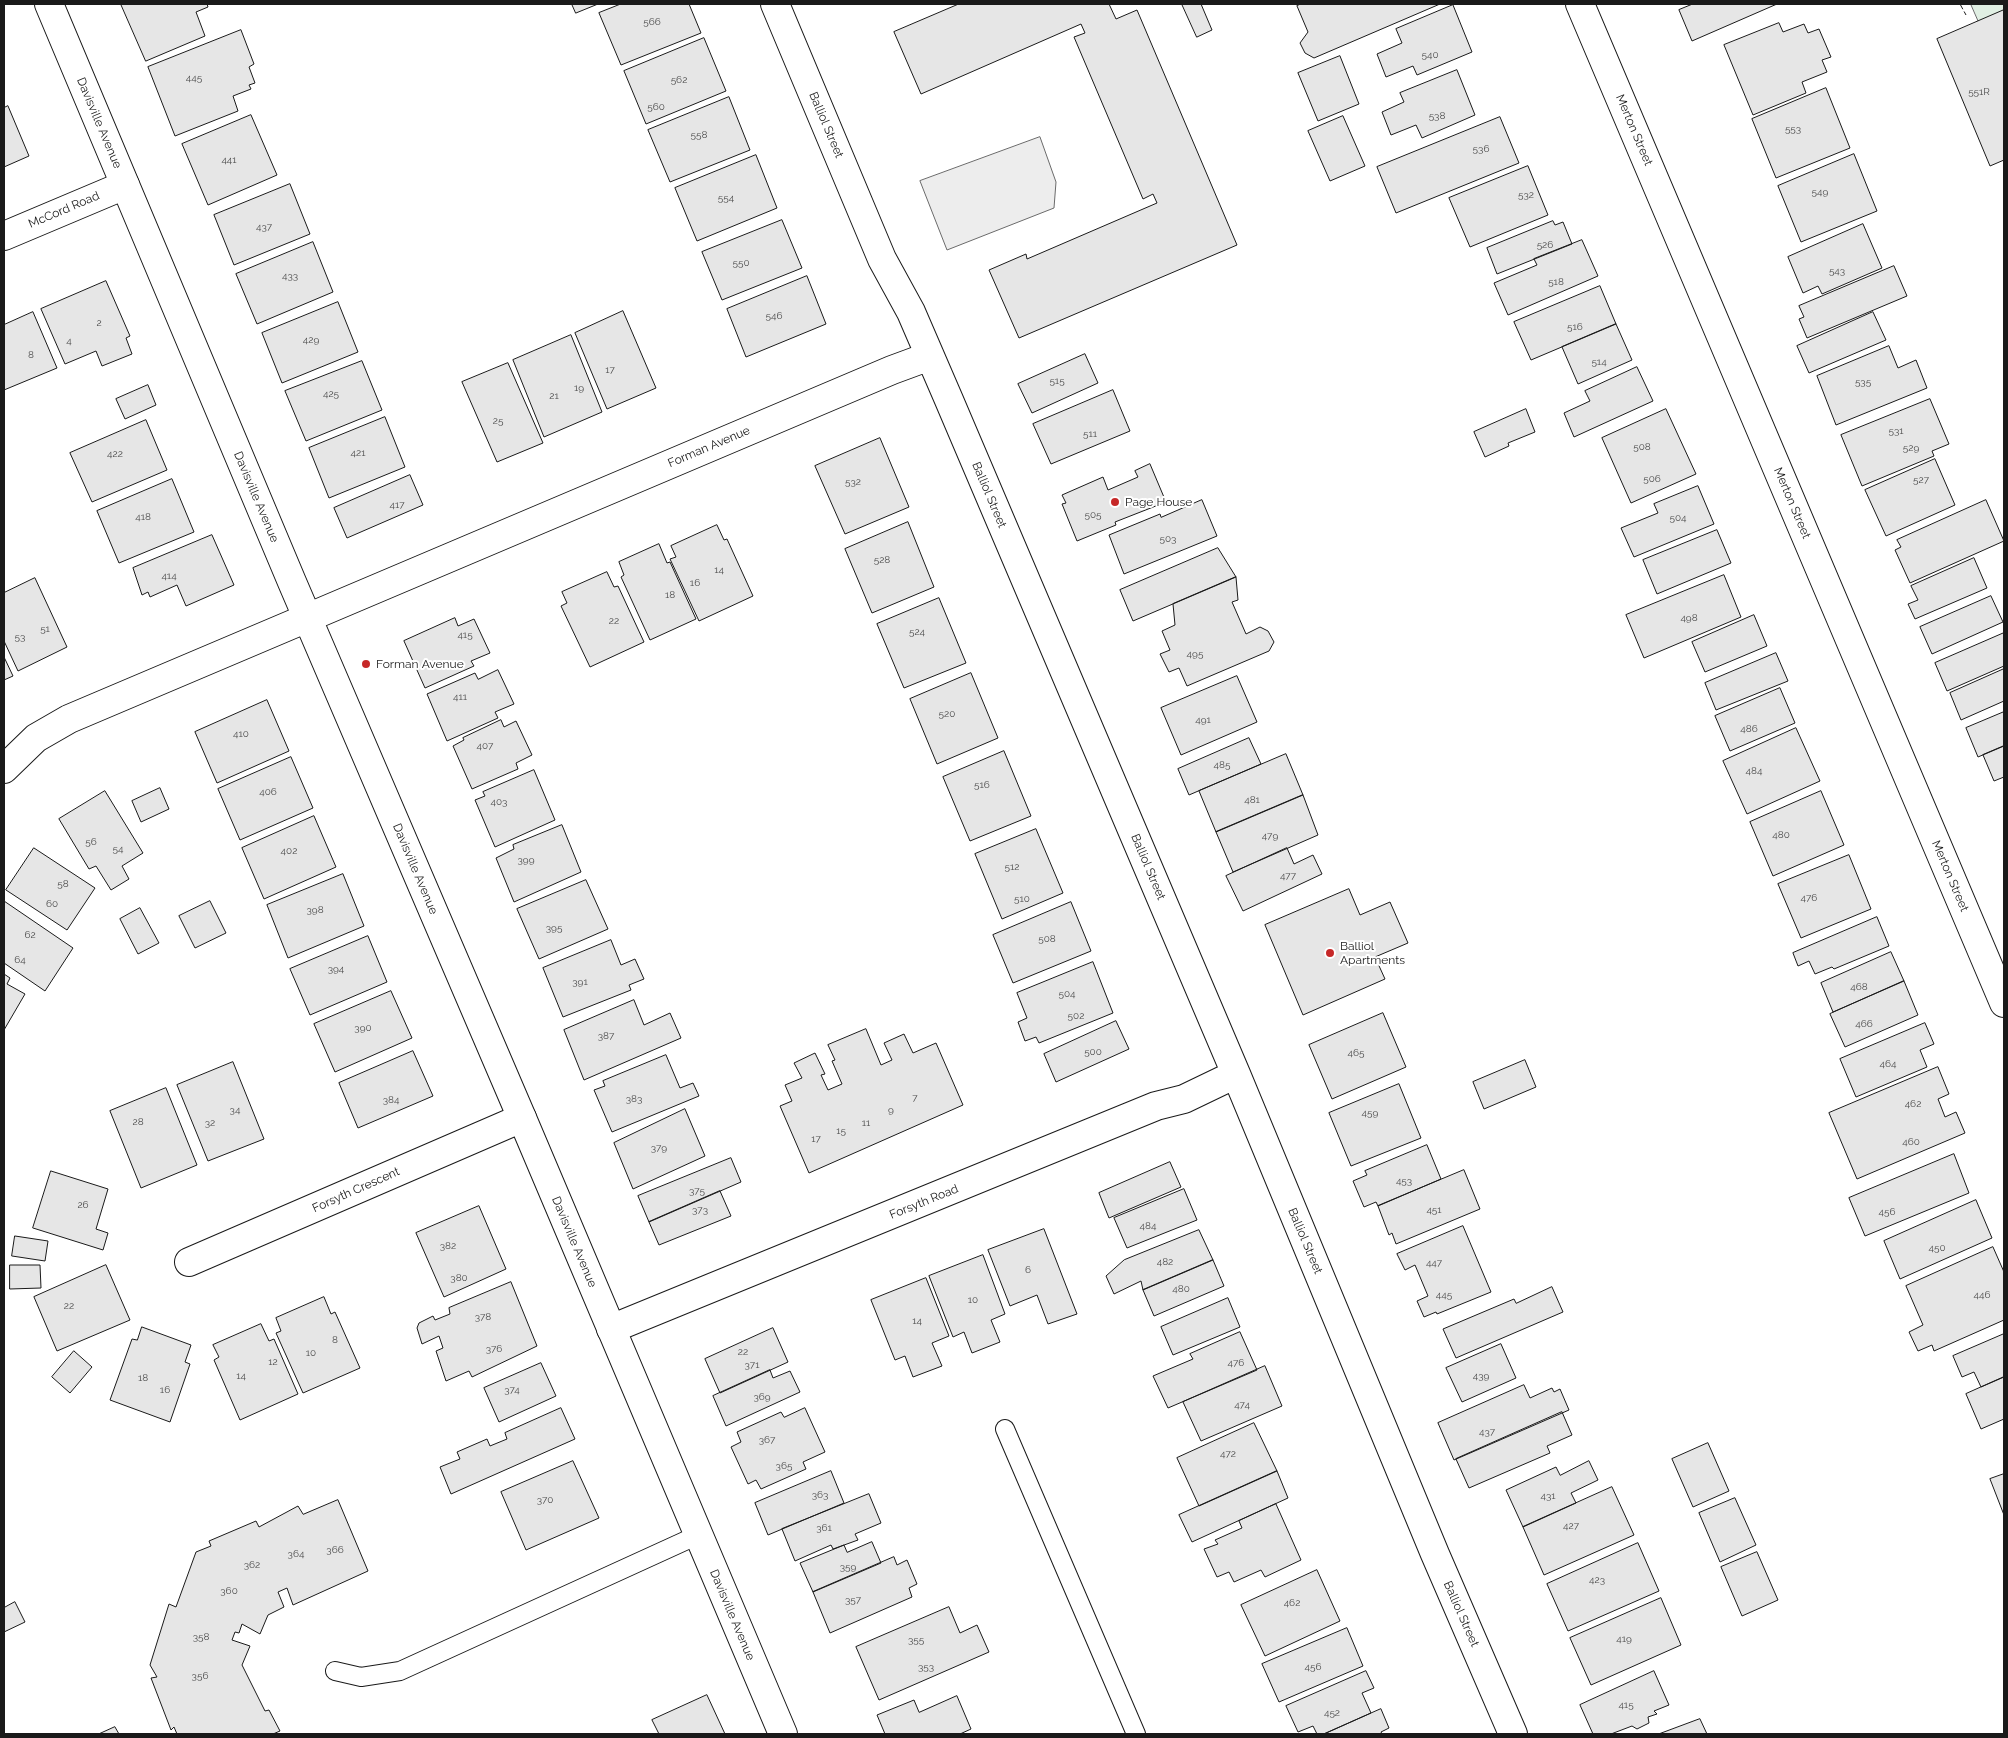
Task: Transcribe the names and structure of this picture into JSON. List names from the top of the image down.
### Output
{
  "streets": {
    "street": [
      "Davisville Avenue",
      "Balliol Street",
      "Merton Street",
      "McCord Road",
      "Forman Avenue",
      "Forsyth Crescent",
      "Forsyth Road"
    ]
  },
  "crossings": [
    ["Davisville Avenue", "McCord Road"],
    ["Davisville Avenue", "Forman Avenue"],
    ["Davisville Avenue", "Forsyth Crescent"],
    ["Davisville Avenue", "Forsyth Road"],
    ["Balliol Street", "Forman Avenue"],
    ["Balliol Street", "Forsyth Road"]
  ],
  "places": ["Page House", "Forman Avenue", "Balliol Apartments"],
  "house_numbers": [
    "566",
    "540",
    "445",
    "562",
    "551R",
    "560",
    "538",
    "553",
    "558",
    "536",
    "441",
    "549",
    "532",
    "554",
    "437",
    "526",
    "550",
    "543",
    "433",
    "518",
    "546",
    "2",
    "516",
    "429",
    "4",
    "8",
    "514",
    "17",
    "515",
    "535",
    "19",
    "425",
    "21",
    "25",
    "531",
    "511",
    "508",
    "529",
    "421",
    "422",
    "506",
    "527",
    "532",
    "417",
    "505",
    "418",
    "504",
    "503",
    "528",
    "14",
    "414",
    "16",
    "18",
    "498",
    "22",
    "51",
    "524",
    "415",
    "53",
    "495",
    "411",
    "520",
    "491",
    "486",
    "410",
    "407",
    "485",
    "484",
    "516",
    "406",
    "481",
    "403",
    "480",
    "479",
    "56",
    "54",
    "402",
    "399",
    "512",
    "477",
    "58",
    "476",
    "510",
    "60",
    "398",
    "395",
    "62",
    "508",
    "64",
    "394",
    "391",
    "468",
    "504",
    "502",
    "466",
    "390",
    "387",
    "500",
    "465",
    "464",
    "7",
    "383",
    "384",
    "462",
    "34",
    "9",
    "459",
    "28",
    "32",
    "11",
    "15",
    "17",
    "460",
    "379",
    "453",
    "375",
    "26",
    "373",
    "451",
    "456",
    "484",
    "382",
    "450",
    "482",
    "447",
    "6",
    "380",
    "480",
    "445",
    "446",
    "10",
    "22",
    "378",
    "14",
    "8",
    "376",
    "22",
    "10",
    "12",
    "476",
    "371",
    "14",
    "439",
    "18",
    "16",
    "374",
    "369",
    "474",
    "437",
    "367",
    "472",
    "365",
    "363",
    "431",
    "370",
    "427",
    "361",
    "366",
    "364",
    "362",
    "359",
    "423",
    "360",
    "357",
    "462",
    "358",
    "419",
    "355",
    "353",
    "456",
    "356",
    "415",
    "452"
  ]
}
